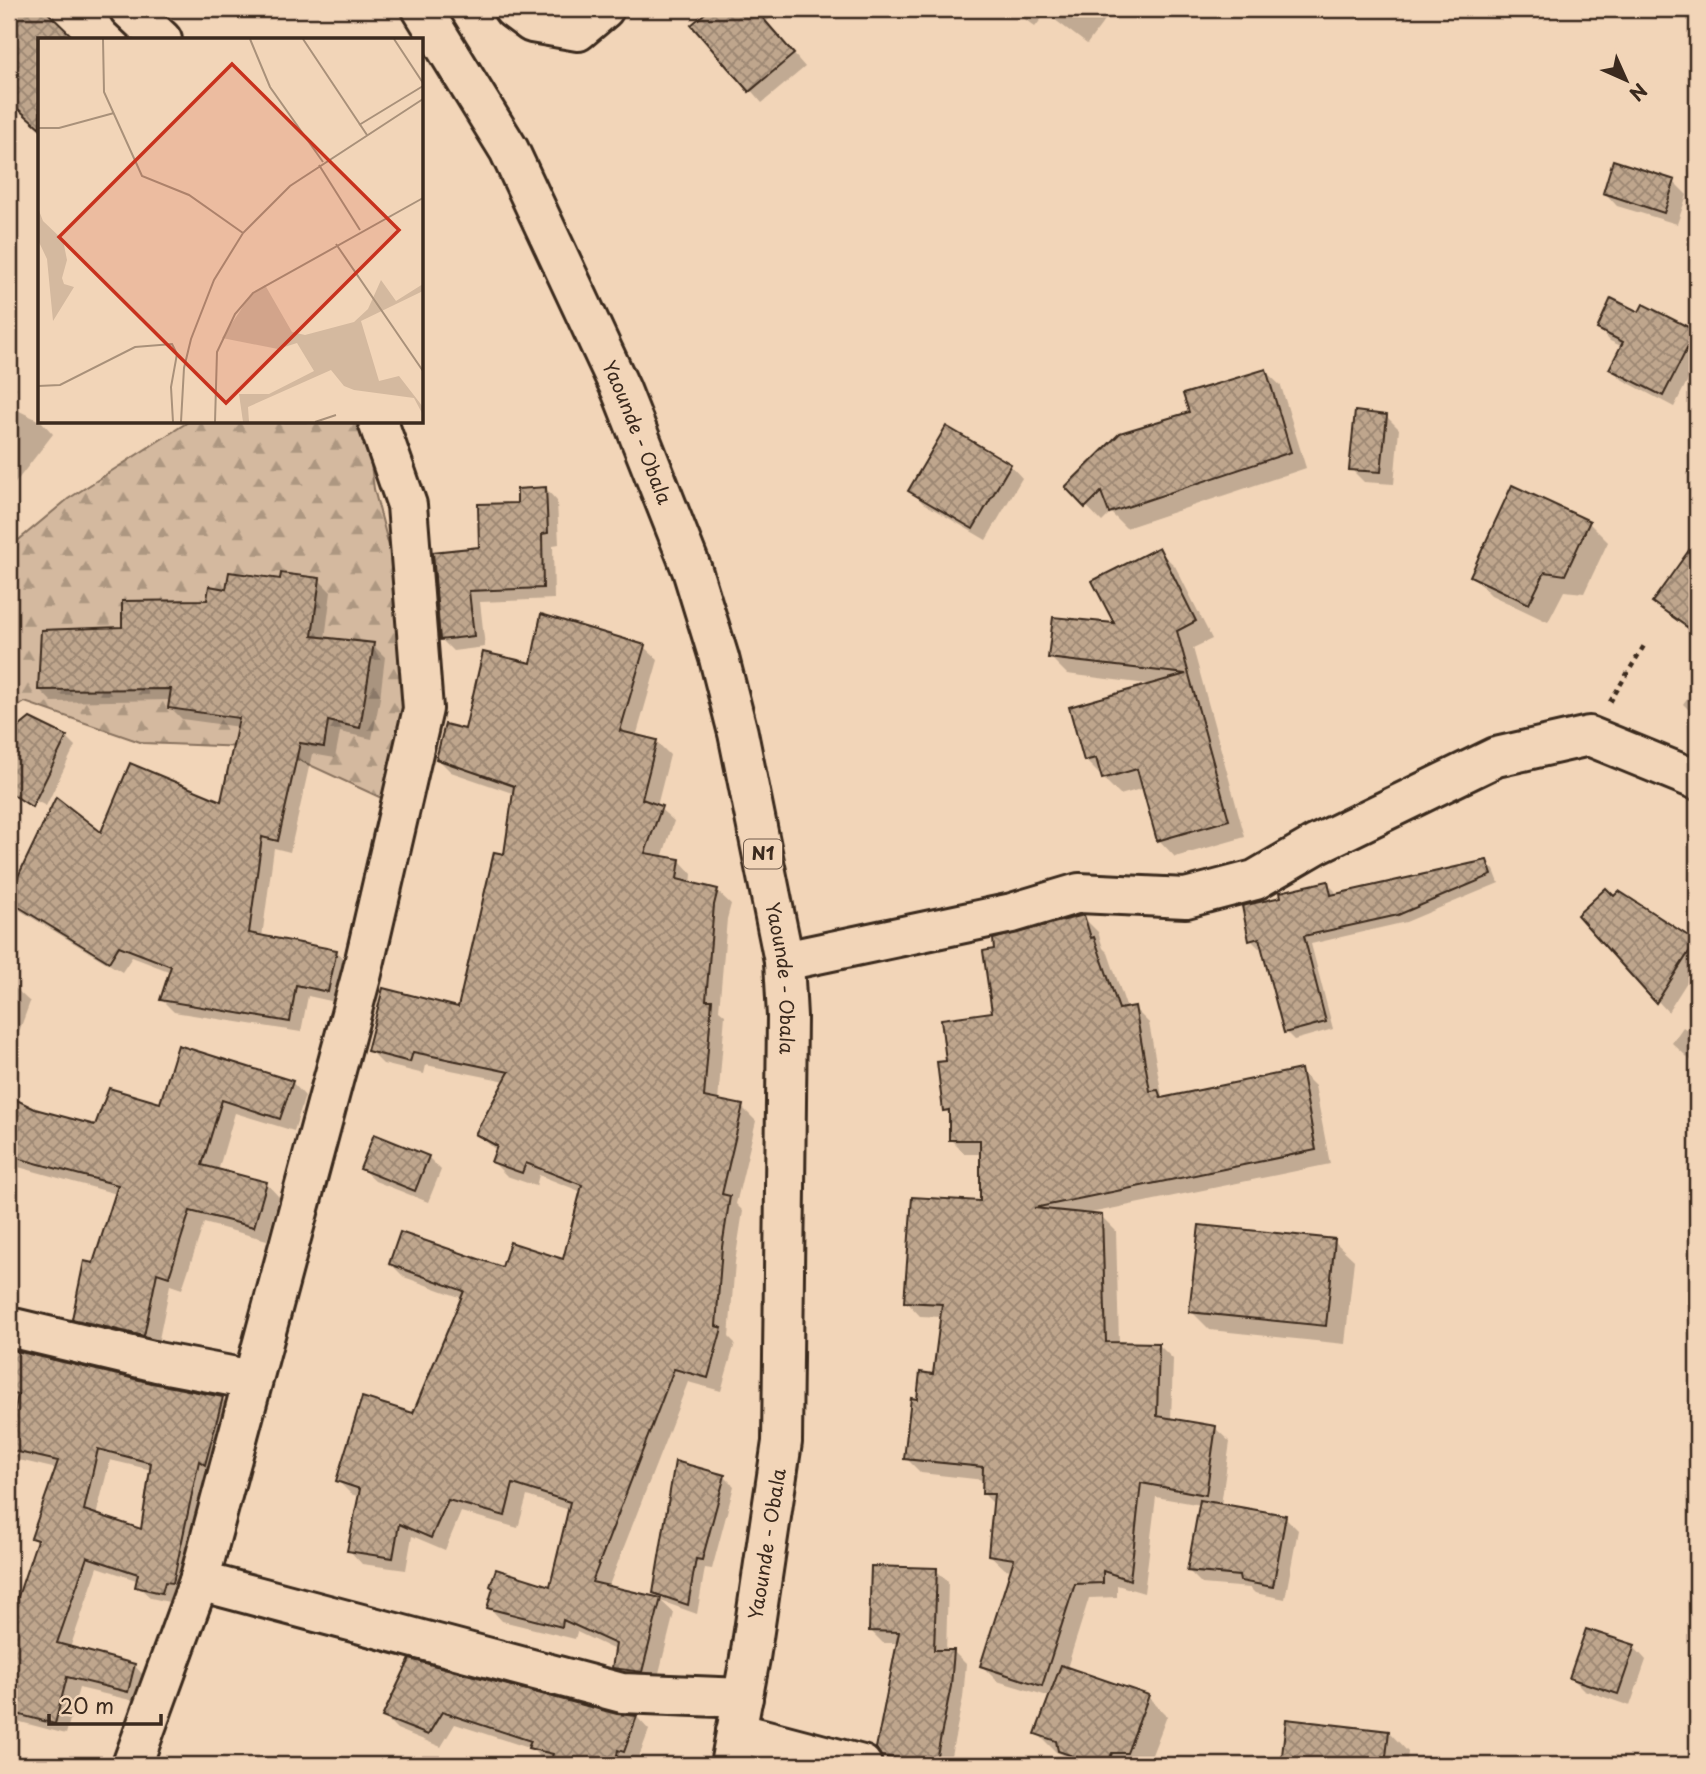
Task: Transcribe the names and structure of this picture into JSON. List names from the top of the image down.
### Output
{
  "streets": {
    "main road": ["Yaounde - Obala", "N1"]
  },
  "scale_bar": "20 m",
  "north": "bottom right"
}
